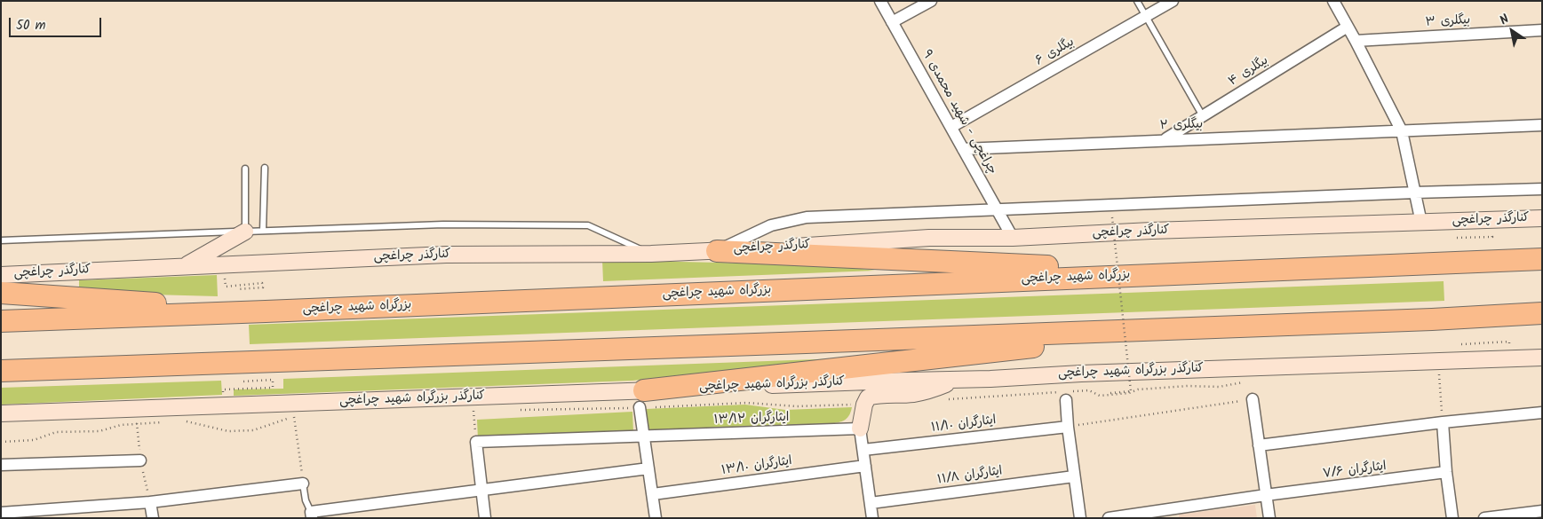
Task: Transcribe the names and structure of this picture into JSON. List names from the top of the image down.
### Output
{
  "streets": {
    "highway": ["بزرگراه شهید چراغچی"],
    "main road": ["کنارگذر چراغچی", "کنارگذر بزرگراه شهید چراغچی"],
    "street": [
      "بیگلری ۳",
      "بیگلری ۶",
      "بیگلری ۴",
      "۹ چراغچی - شهید محمدی",
      "بیگلری ۲",
      "ایثارگران ۱۳/۱۲",
      "ایثارگران ۱۱/۱۰",
      "ایثارگران ۱۳/۱۰",
      "ایثارگران ۷/۶",
      "ایثارگران ۱۱/۸"
    ]
  },
  "crossings": [
    ["بیگلری ۶", "۹ چراغچی - شهید محمدی"],
    ["بیگلری ۴", "بیگلری ۲"],
    ["۹ چراغچی - شهید محمدی", "بیگلری ۲"],
    ["۹ چراغچی - شهید محمدی", "کنارگذر چراغچی"]
  ],
  "scale_bar": "50 m",
  "north": "top left"
}
